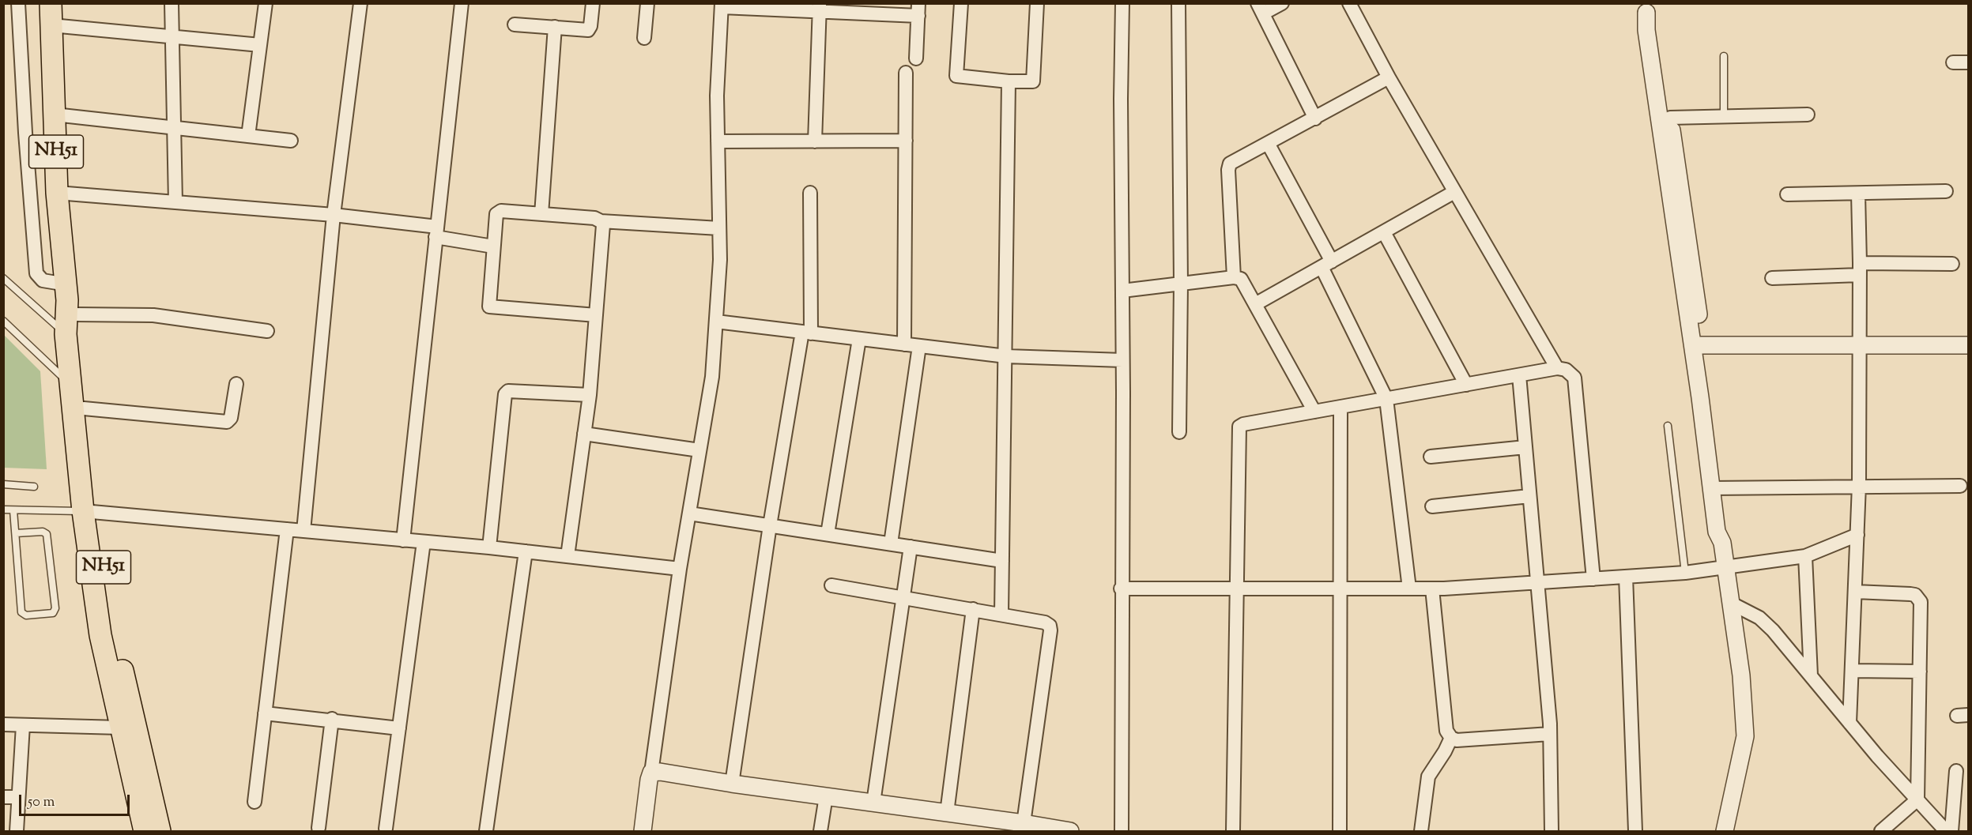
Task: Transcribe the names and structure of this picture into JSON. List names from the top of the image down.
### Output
{
  "streets": {
    "highway": ["NH51"]
  },
  "scale_bar": "50 m"
}
